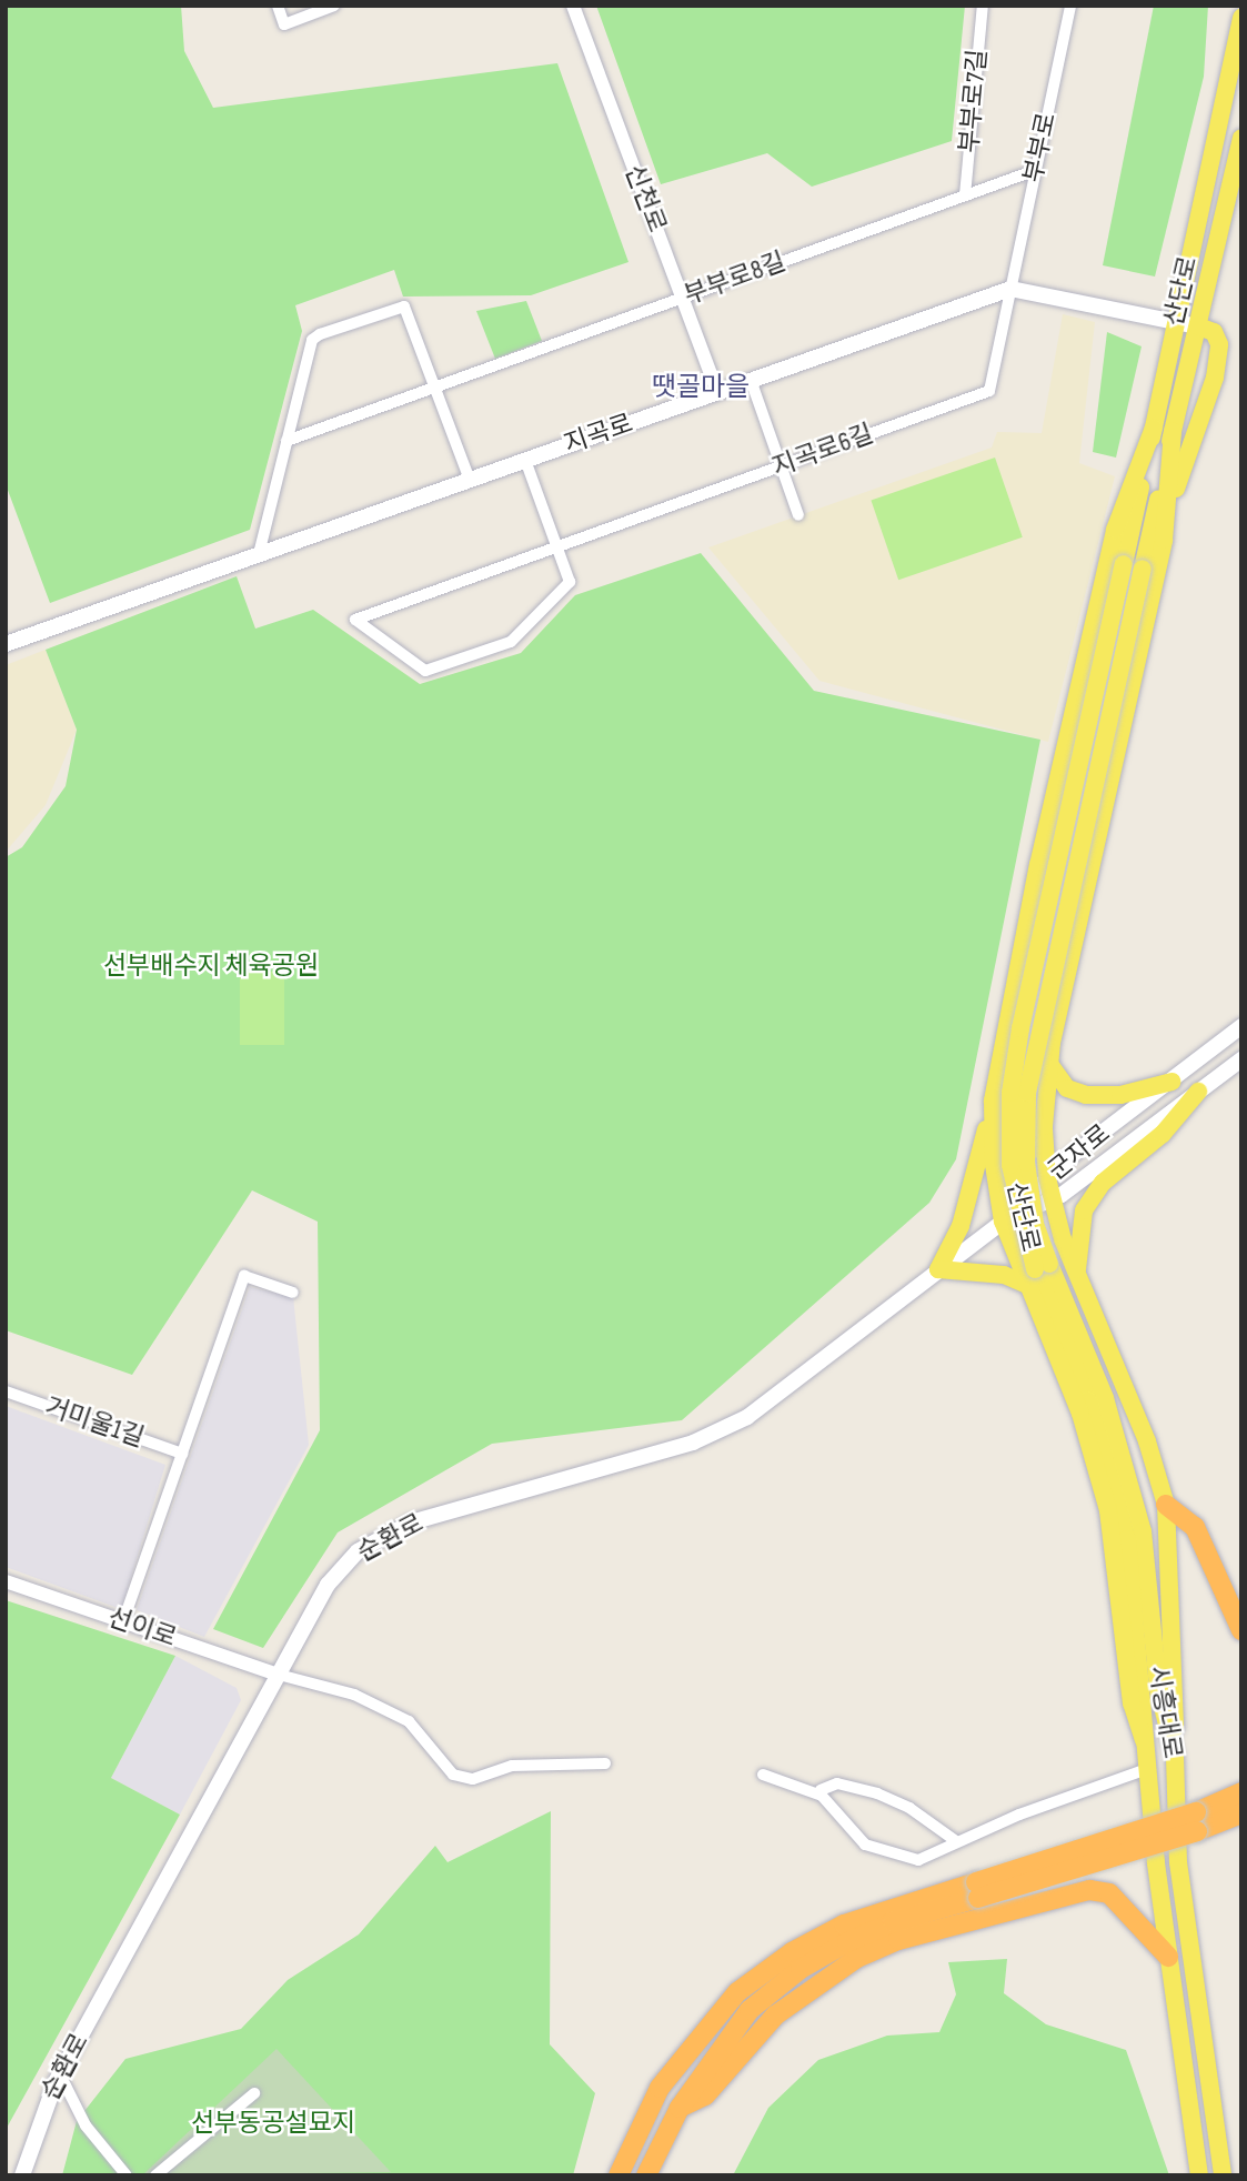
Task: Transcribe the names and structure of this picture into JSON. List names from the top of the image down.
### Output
{
  "streets": {
    "main road": [
      "산단로",
      "지곡로",
      "군자로",
      "순환로",
      "시흥대로"
    ],
    "street": [
      "부부로7길",
      "부부로",
      "신천로",
      "부부로8길",
      "지곡로6길",
      "거미울1길",
      "선이로"
    ]
  },
  "crossings": [
    ["부부로7길", "부부로8길"],
    ["부부로", "부부로8길"],
    ["부부로", "지곡로"],
    ["부부로", "지곡로6길"],
    ["신천로", "부부로8길"],
    ["신천로", "지곡로"],
    ["산단로", "시흥대로"],
    ["지곡로", "지곡로6길"],
    ["군자로", "순환로"],
    ["순환로", "선이로"]
  ],
  "districts": ["땟골마을"],
  "parks": ["선부배수지 체육공원", "선부동공설묘지"]
}
